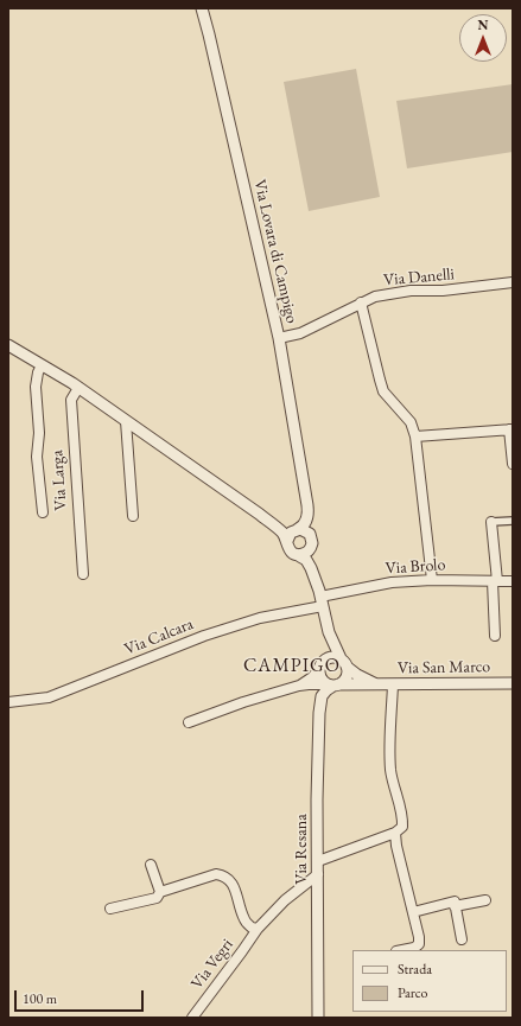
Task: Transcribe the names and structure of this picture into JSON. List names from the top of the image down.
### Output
{
  "streets": {
    "street": [
      "Via Lovara di Campigo",
      "Via Danelli",
      "Via Larga",
      "Via Brolo",
      "Via Calcara",
      "Via San Marco",
      "Via Resana",
      "Via Vegri"
    ]
  },
  "crossings": [
    ["Via Lovara di Campigo", "Via Danelli"],
    ["Via Lovara di Campigo", "Via Brolo"],
    ["Via Lovara di Campigo", "Via Calcara"],
    ["Via Lovara di Campigo", "Via San Marco"],
    ["Via Lovara di Campigo", "Via Resana"],
    ["Via Brolo", "Via Calcara"],
    ["Via San Marco", "Via Resana"],
    ["Via Resana", "Via Vegri"]
  ],
  "districts": ["CAMPIGO"],
  "legend": ["Strada", "Parco"],
  "scale_bar": "100 m",
  "north": "top"
}
